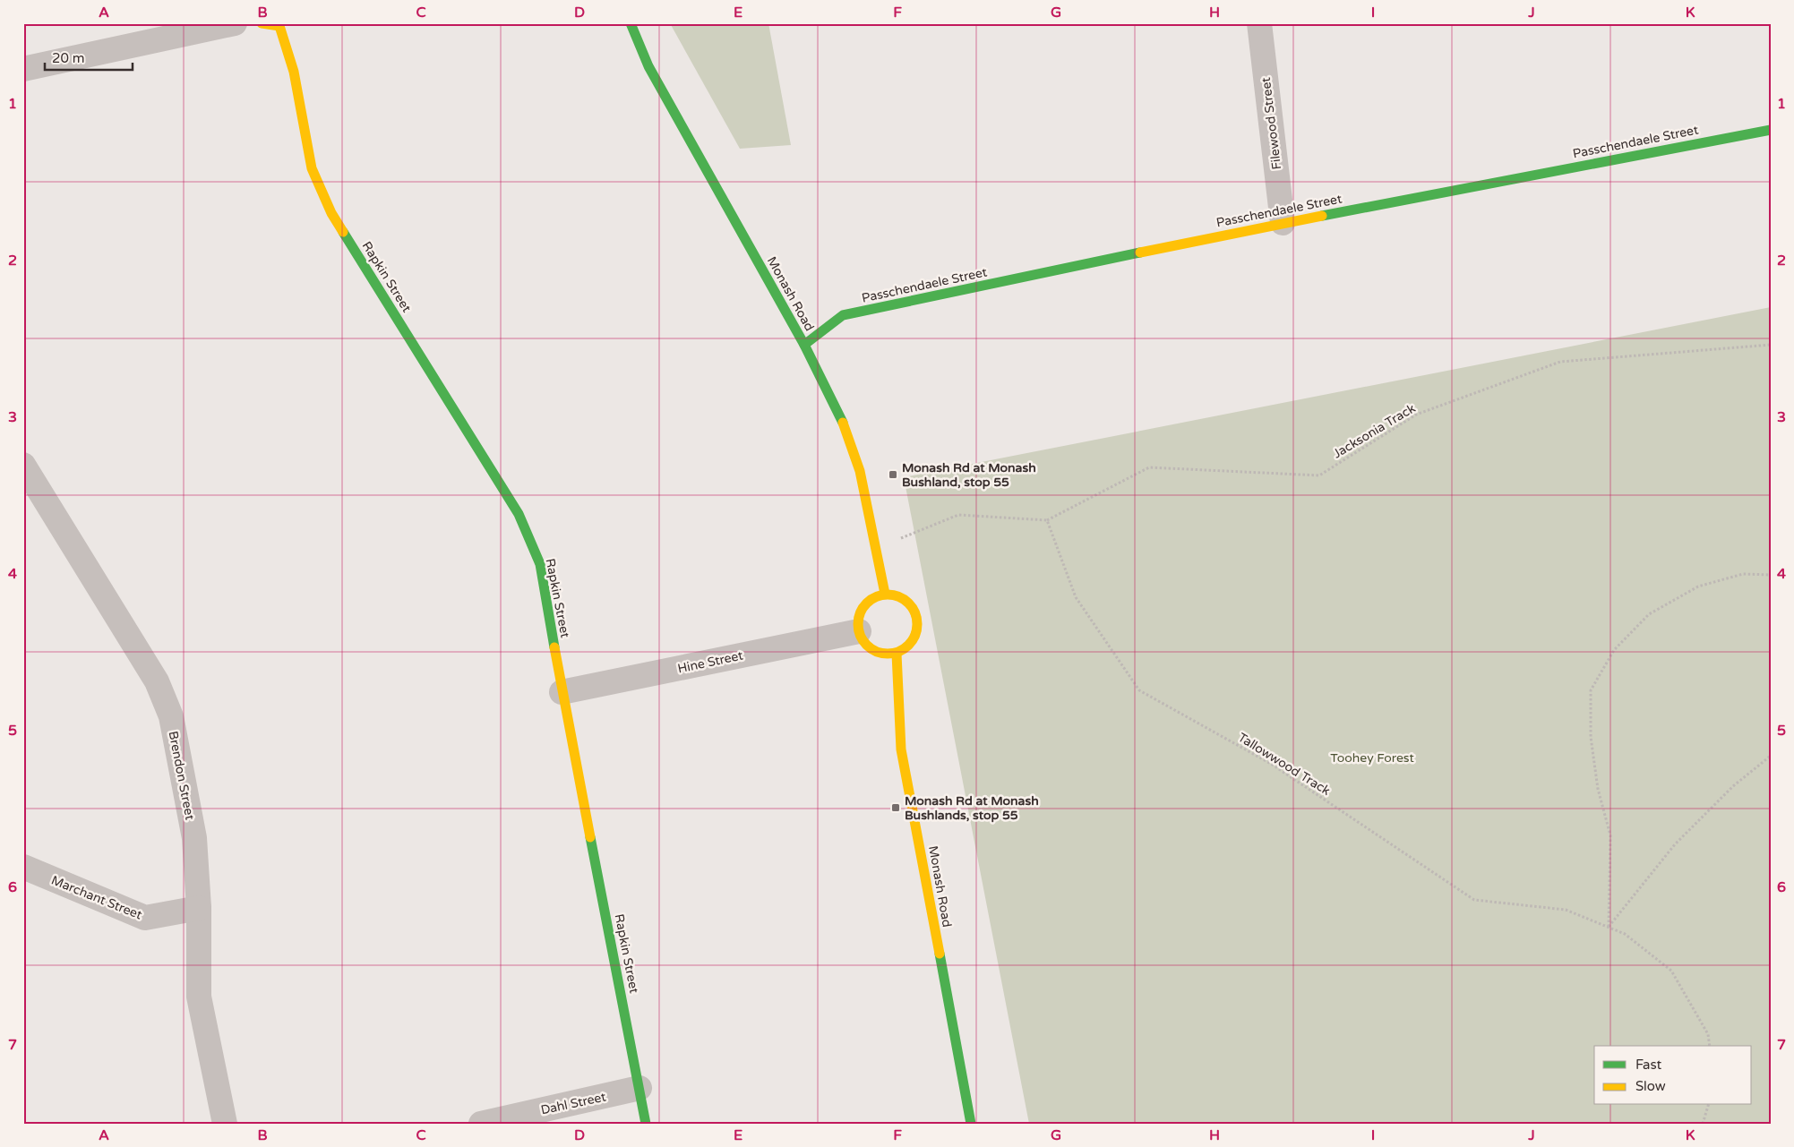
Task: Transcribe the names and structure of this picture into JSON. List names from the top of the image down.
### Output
{
  "streets": {
    "street": [
      "Filewood Street",
      "Passchendaele Street",
      "Rapkin Street",
      "Monash Road",
      "Hine Street",
      "Brendon Street",
      "Marchant Street",
      "Dahl Street"
    ],
    "path": ["Jacksonia Track", "Tallowwood Track"]
  },
  "crossings": [
    ["Filewood Street", "Passchendaele Street"],
    ["Passchendaele Street", "Monash Road"],
    ["Rapkin Street", "Hine Street"],
    ["Rapkin Street", "Dahl Street"],
    ["Monash Road", "Hine Street"],
    ["Jacksonia Track", "Tallowwood Track"],
    ["Brendon Street", "Marchant Street"]
  ],
  "parks": ["Toohey Forest"],
  "places": {
    "transit": ["Monash Rd at Monash Bushland, stop 55", "Monash Rd at Monash Bushlands, stop 55"]
  },
  "legend": ["Fast", "Slow"],
  "scale_bar": "20 m",
  "grid": {
    "columns": [
      "A",
      "B",
      "C",
      "D",
      "E",
      "F",
      "G",
      "H",
      "I",
      "J",
      "K"
    ],
    "rows": [
      "1",
      "2",
      "3",
      "4",
      "5",
      "6",
      "7"
    ]
  }
}
